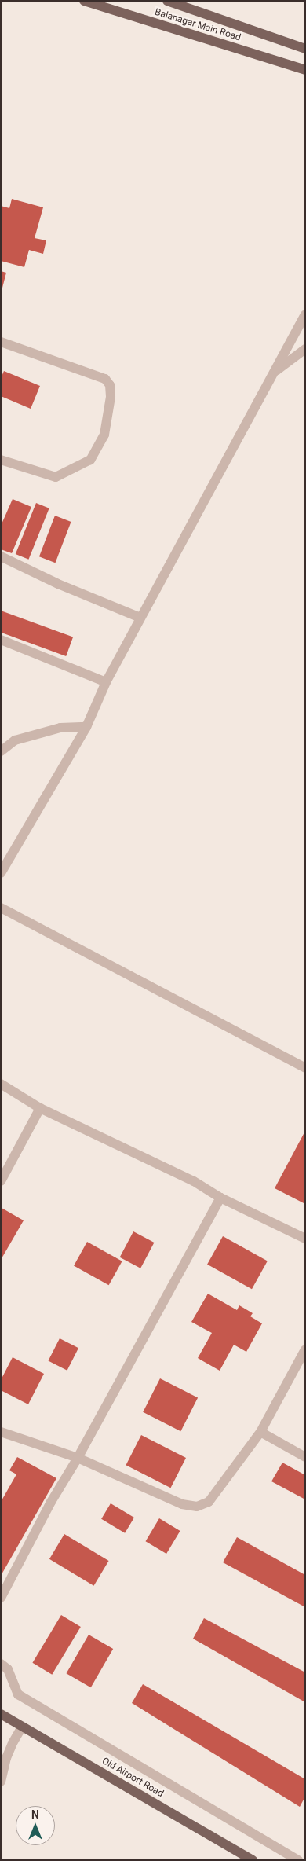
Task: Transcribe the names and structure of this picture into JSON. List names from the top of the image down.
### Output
{
  "streets": {
    "main road": ["Balanagar Main Road", "Old Airport Road"]
  },
  "north": "top"
}
